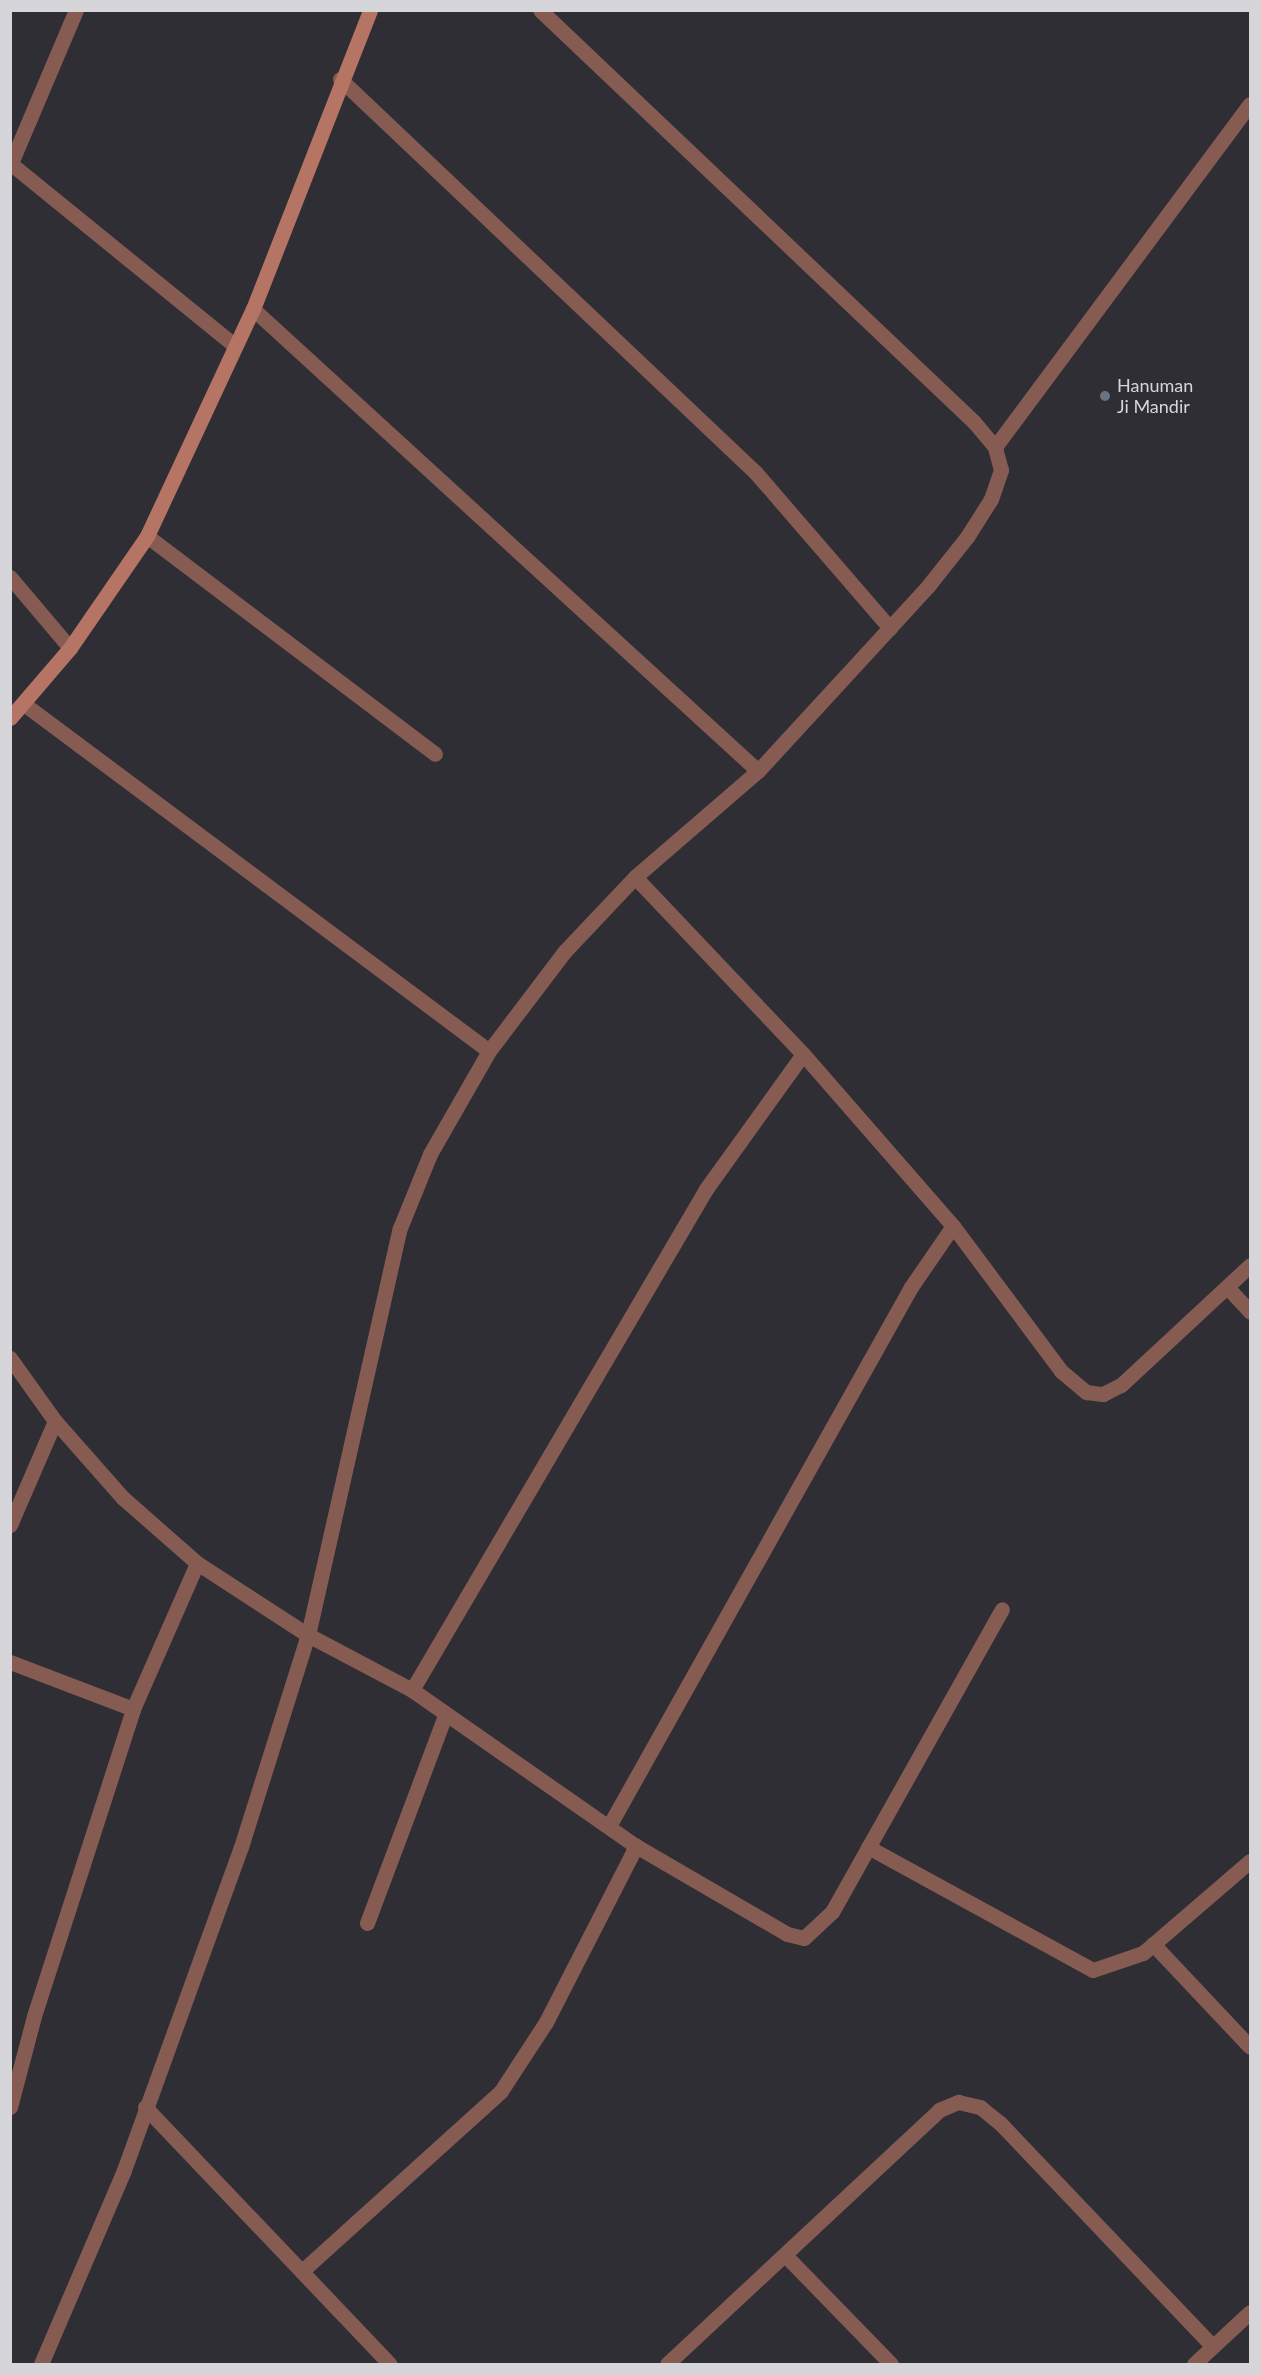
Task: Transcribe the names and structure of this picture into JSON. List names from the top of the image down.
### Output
{
  "places": ["Hanuman Ji Mandir"]
}
